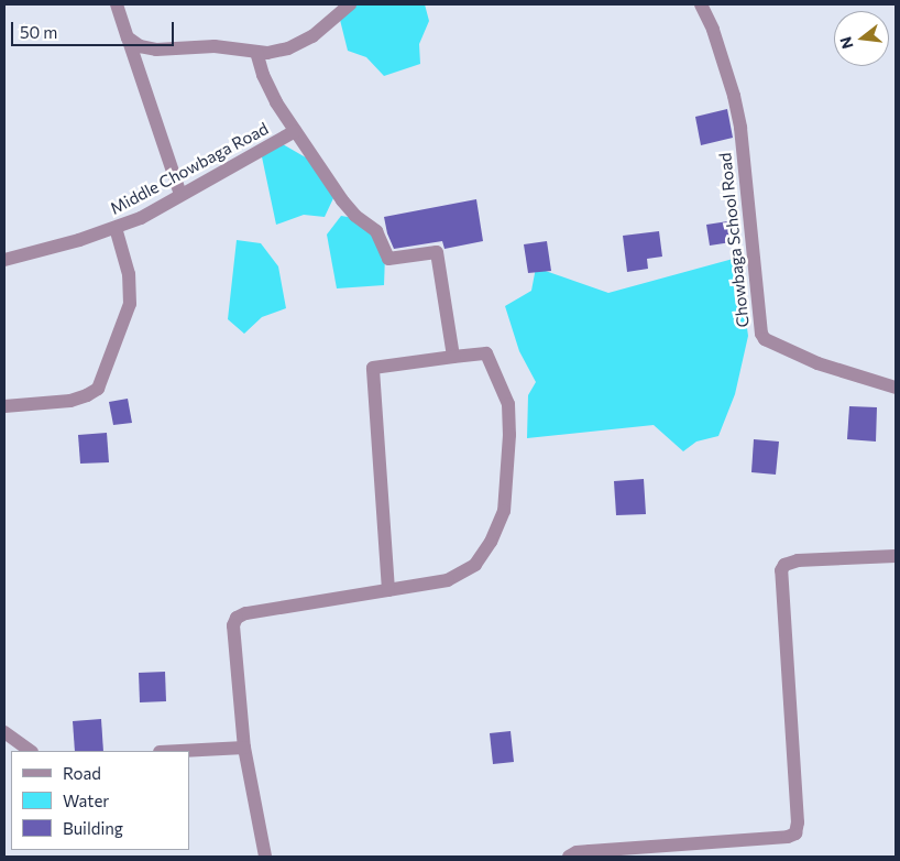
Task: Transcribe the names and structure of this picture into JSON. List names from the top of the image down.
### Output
{
  "streets": {
    "street": ["Middle Chowbaga Road", "Chowbaga School Road"]
  },
  "legend": ["Road", "Water", "Building"],
  "scale_bar": "50 m",
  "north": "left"
}
